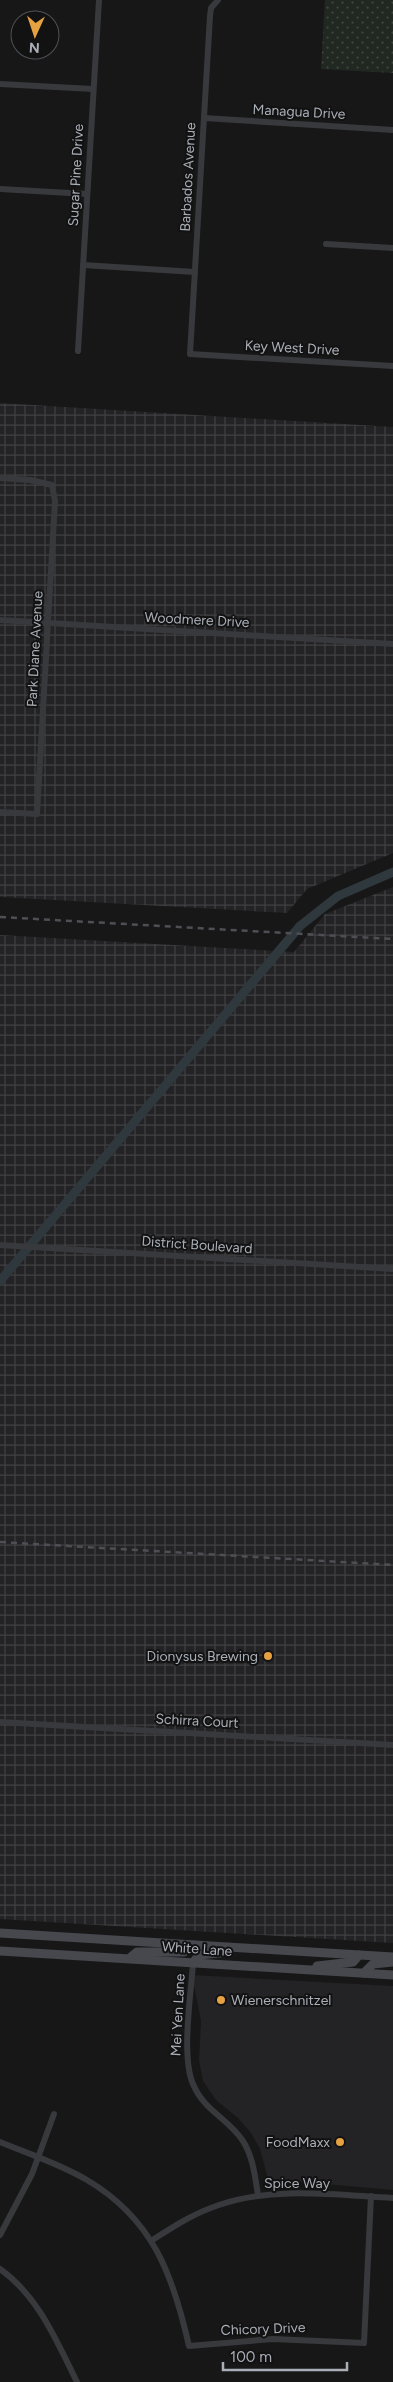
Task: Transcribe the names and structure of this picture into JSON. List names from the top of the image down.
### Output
{
  "streets": {
    "main road": ["White Lane"],
    "street": [
      "Managua Drive",
      "Sugar Pine Drive",
      "Barbados Avenue",
      "Key West Drive",
      "Woodmere Drive",
      "Park Diane Avenue",
      "District Boulevard",
      "Schirra Court",
      "Mei Yen Lane",
      "Spice Way",
      "Chicory Drive"
    ]
  },
  "crossings": [
    ["Managua Drive", "Barbados Avenue"],
    ["Barbados Avenue", "Key West Drive"],
    ["Woodmere Drive", "Park Diane Avenue"],
    ["White Lane", "Mei Yen Lane"],
    ["Mei Yen Lane", "Spice Way"],
    ["Spice Way", "Chicory Drive"]
  ],
  "places": ["Dionysus Brewing", "Wienerschnitzel", "FoodMaxx"],
  "scale_bar": "100 m",
  "north": "bottom"
}
